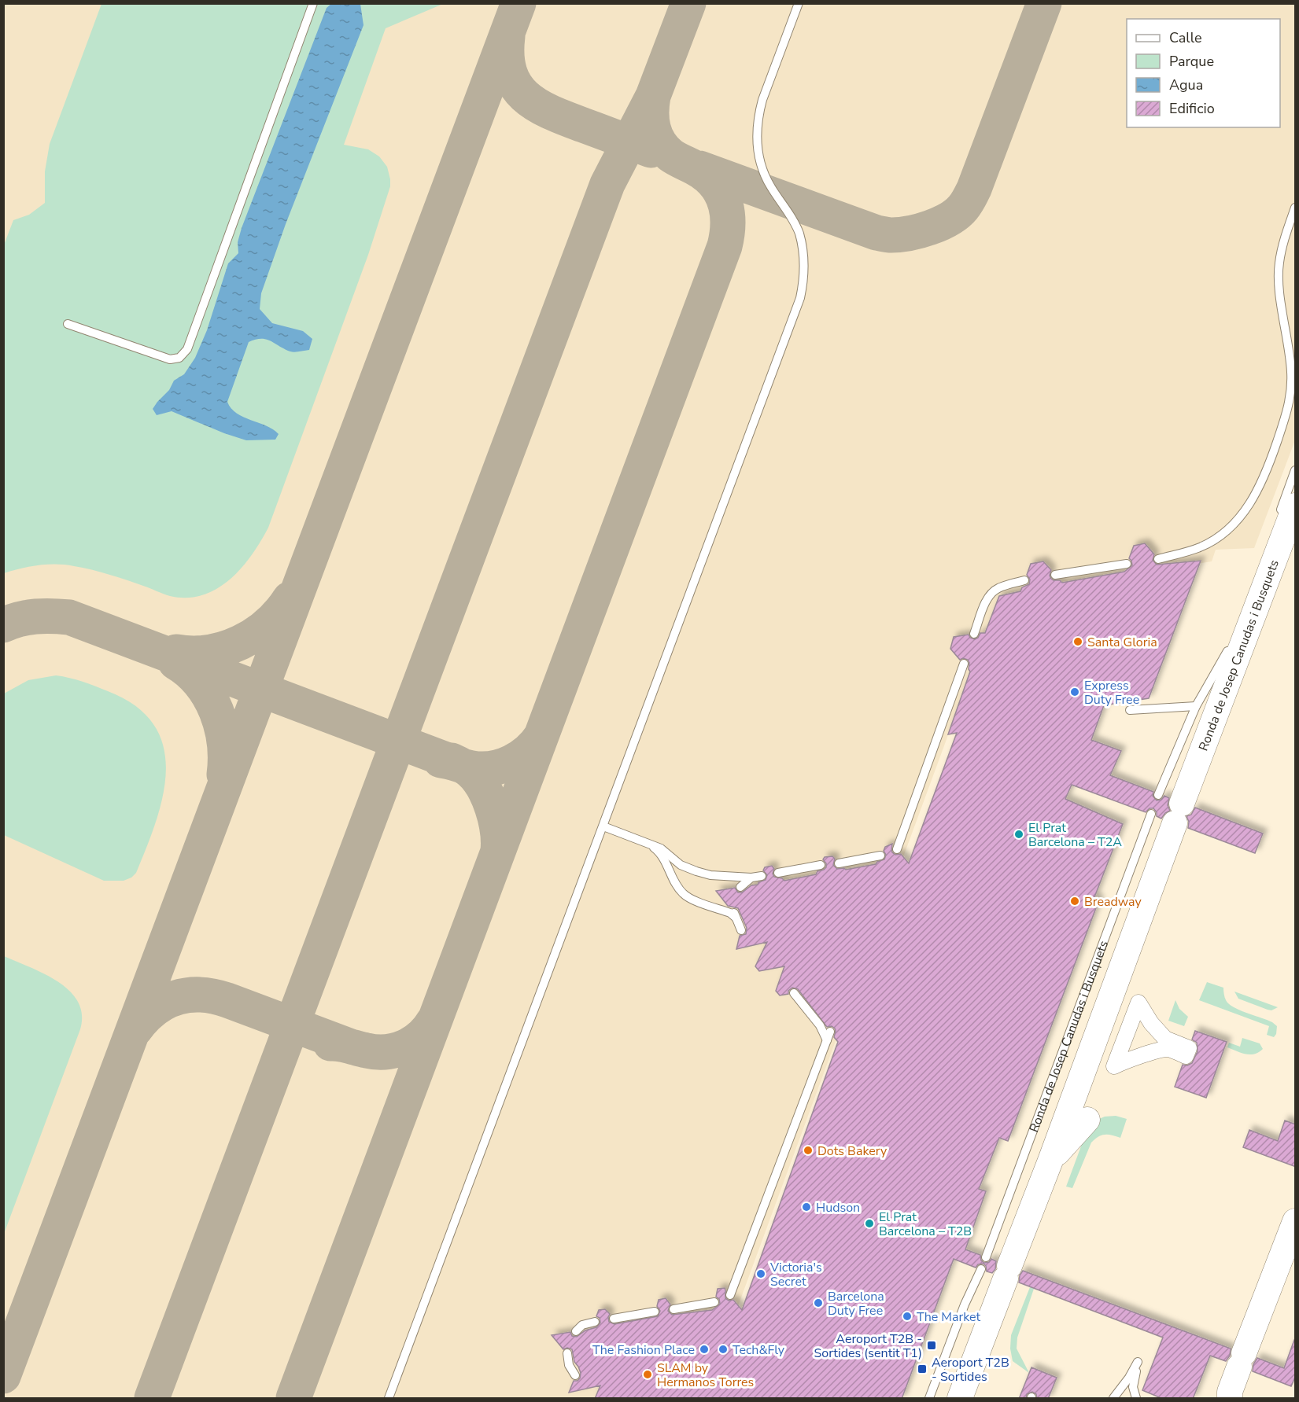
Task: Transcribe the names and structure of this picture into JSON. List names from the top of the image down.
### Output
{
  "streets": {
    "main road": ["Ronda de Josep Canudas i Busquets"]
  },
  "places": {
    "other": [
      "Santa Gloria",
      "Express Duty Free",
      "El Prat Barcelona – T2A",
      "Breadway",
      "Dots Bakery",
      "Hudson",
      "El Prat Barcelona – T2B",
      "Victoria's Secret",
      "Barcelona Duty Free",
      "The Market",
      "The Fashion Place",
      "Tech&Fly",
      "SLAM by Hermanos Torres"
    ],
    "transit": ["Aeroport T2B - Sortides (sentit T1)", "Aeroport T2B - Sortides"]
  },
  "legend": [
    "Calle",
    "Parque",
    "Agua",
    "Edificio"
  ]
}
